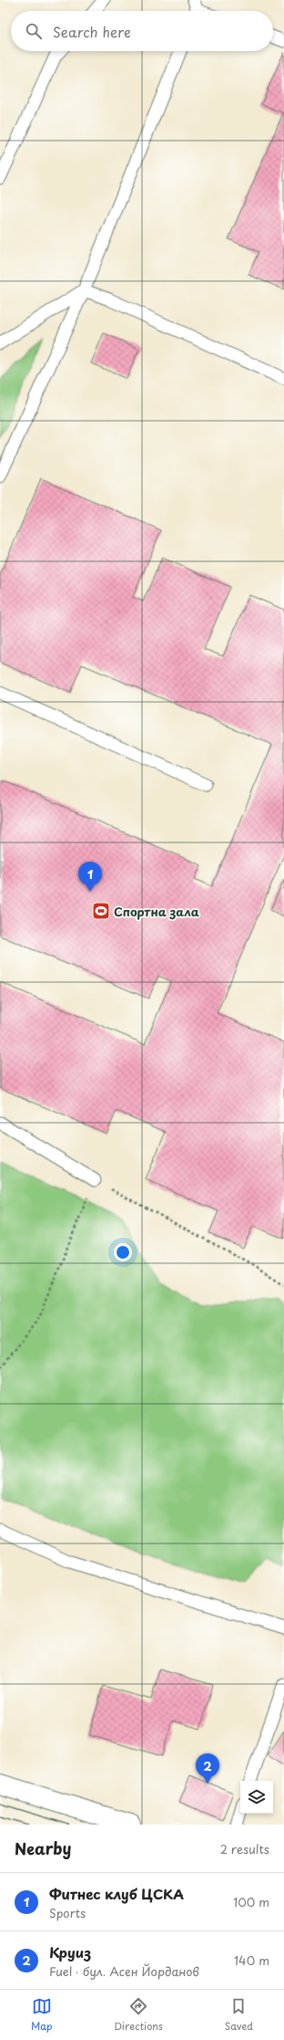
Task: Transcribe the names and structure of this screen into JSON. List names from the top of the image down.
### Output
{
  "places": {
    "sports": ["Спортна зала"]
  },
  "page": {
    "search": "Search here",
    "pins": ["1", "2"],
    "heading": ["Nearby", "2 results"],
    "list": [
      {
        "mark": "1",
        "name": "Фитнес клуб ЦСКА",
        "note": "Sports",
        "value": "100 m"
      },
      {
        "mark": "2",
        "name": "Круиз",
        "note": "Fuel · бул. Асен Йорданов",
        "value": "140 m"
      }
    ],
    "nav": ["Map", "Directions", "Saved"]
  }
}
